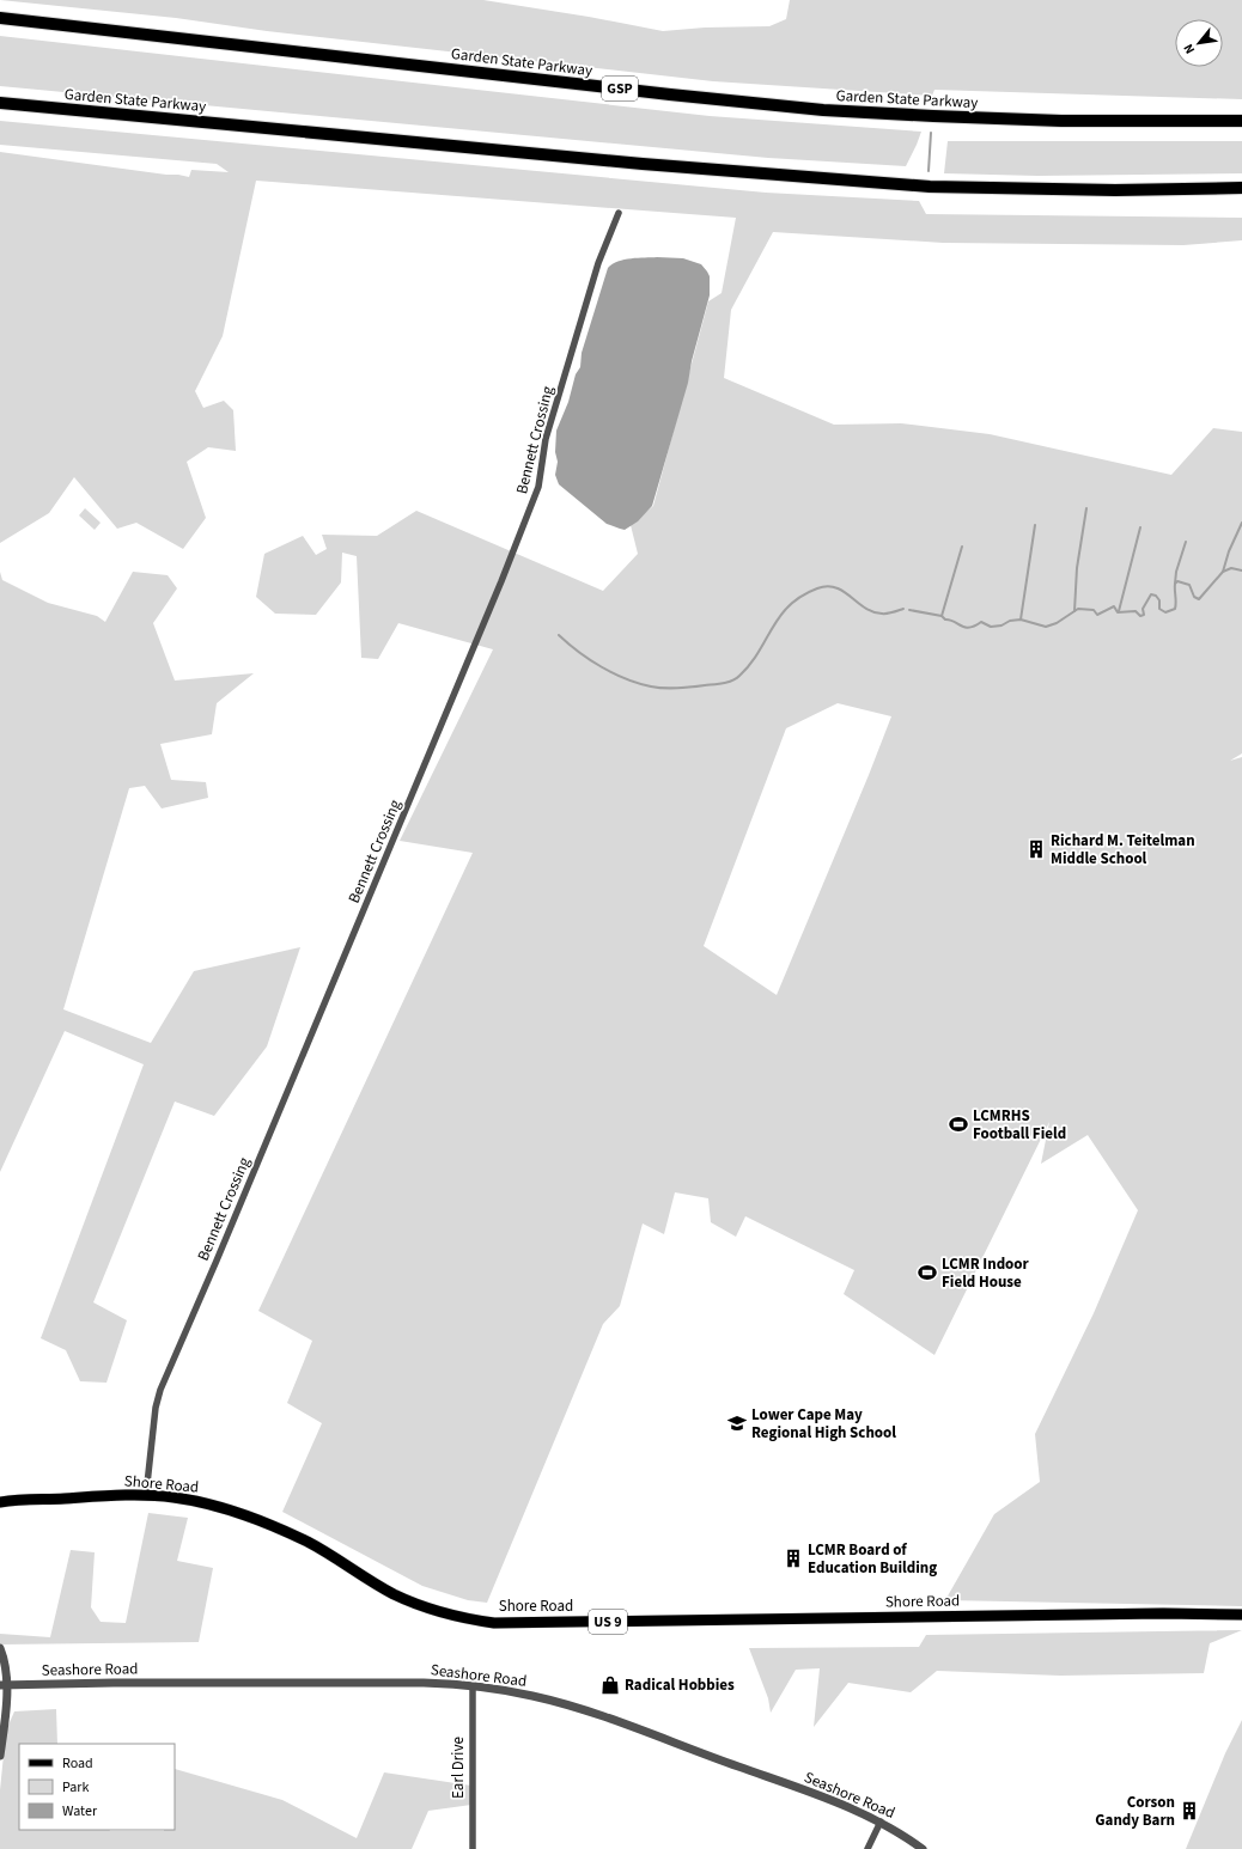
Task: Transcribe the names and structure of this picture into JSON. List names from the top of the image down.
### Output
{
  "streets": {
    "highway": ["Garden State Parkway", "GSP"],
    "main road": ["Shore Road", "US 9"],
    "street": ["Bennett Crossing", "Seashore Road", "Earl Drive"]
  },
  "crossings": [
    ["Bennett Crossing", "Shore Road"],
    ["Seashore Road", "Earl Drive"]
  ],
  "places": {
    "building": ["Richard M. Teitelman Middle School", "LCMR Board of Education Building", "Corson Gandy Barn"],
    "sports": ["LCMRHS Football Field", "LCMR Indoor Field House"],
    "school or university": ["Lower Cape May Regional High School"],
    "shop": ["Radical Hobbies"]
  },
  "legend": ["Road", "Park", "Water"],
  "north": "bottom left"
}
